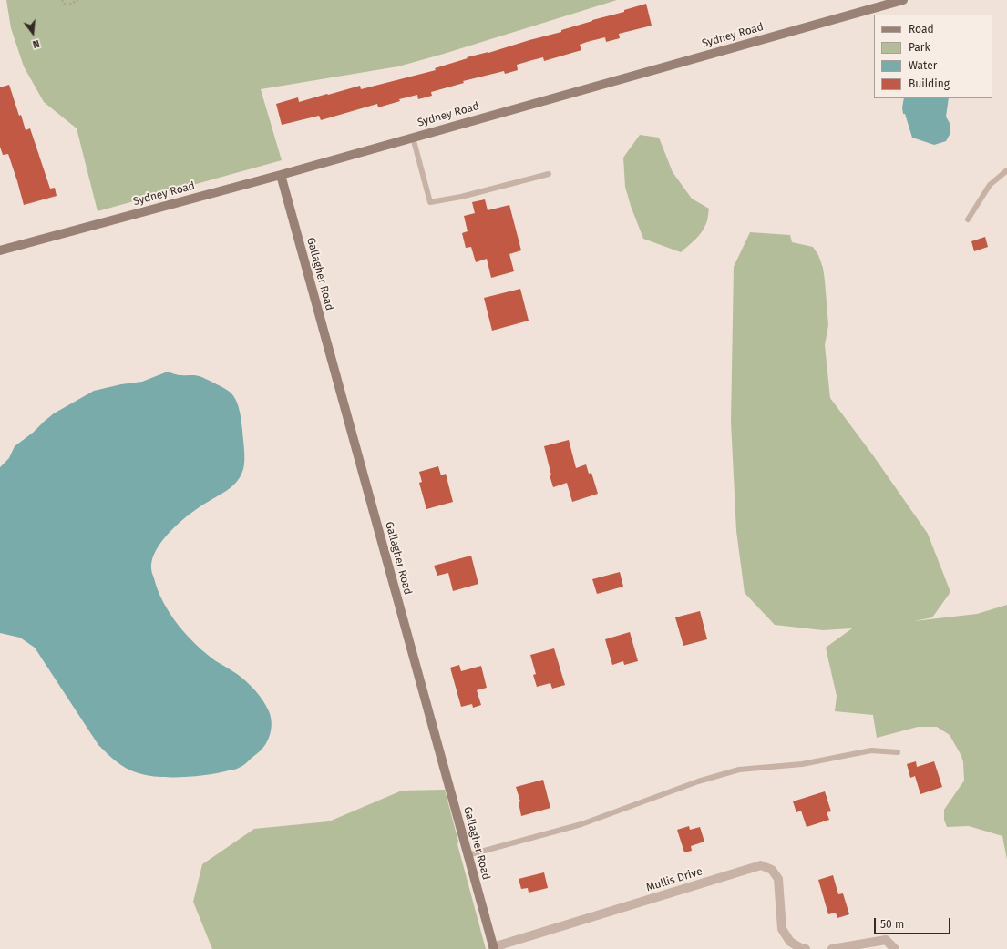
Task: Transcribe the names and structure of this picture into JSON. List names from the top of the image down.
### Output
{
  "streets": {
    "street": ["Sydney Road", "Gallagher Road", "Mullis Drive"]
  },
  "crossings": [
    ["Sydney Road", "Gallagher Road"],
    ["Gallagher Road", "Mullis Drive"]
  ],
  "legend": [
    "Road",
    "Park",
    "Water",
    "Building"
  ],
  "scale_bar": "50 m",
  "north": "bottom"
}
